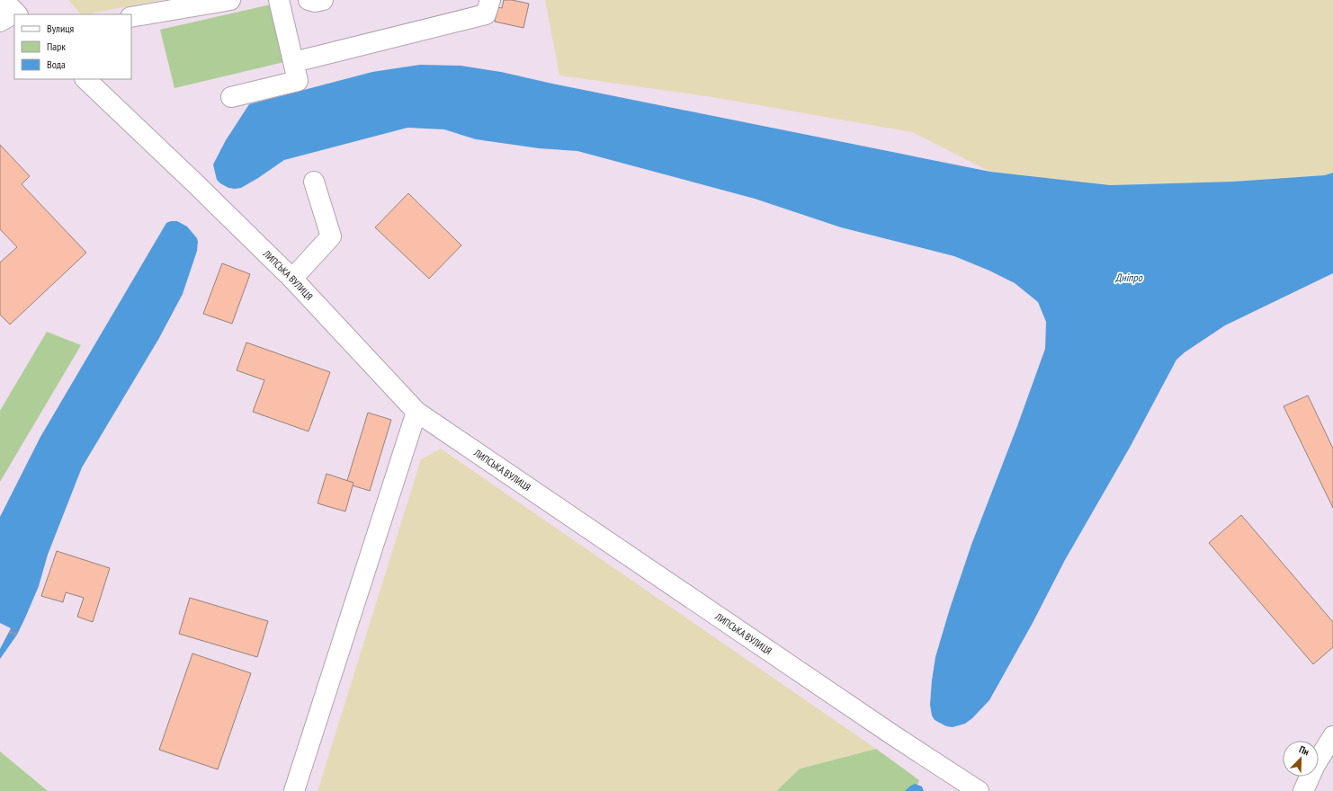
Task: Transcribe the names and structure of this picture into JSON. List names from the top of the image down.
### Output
{
  "streets": {
    "street": ["ЛИПСЬКА ВУЛИЦЯ"]
  },
  "water": ["Дніпро"],
  "legend": ["Вулиця", "Парк", "Вода"],
  "north": "top right"
}
